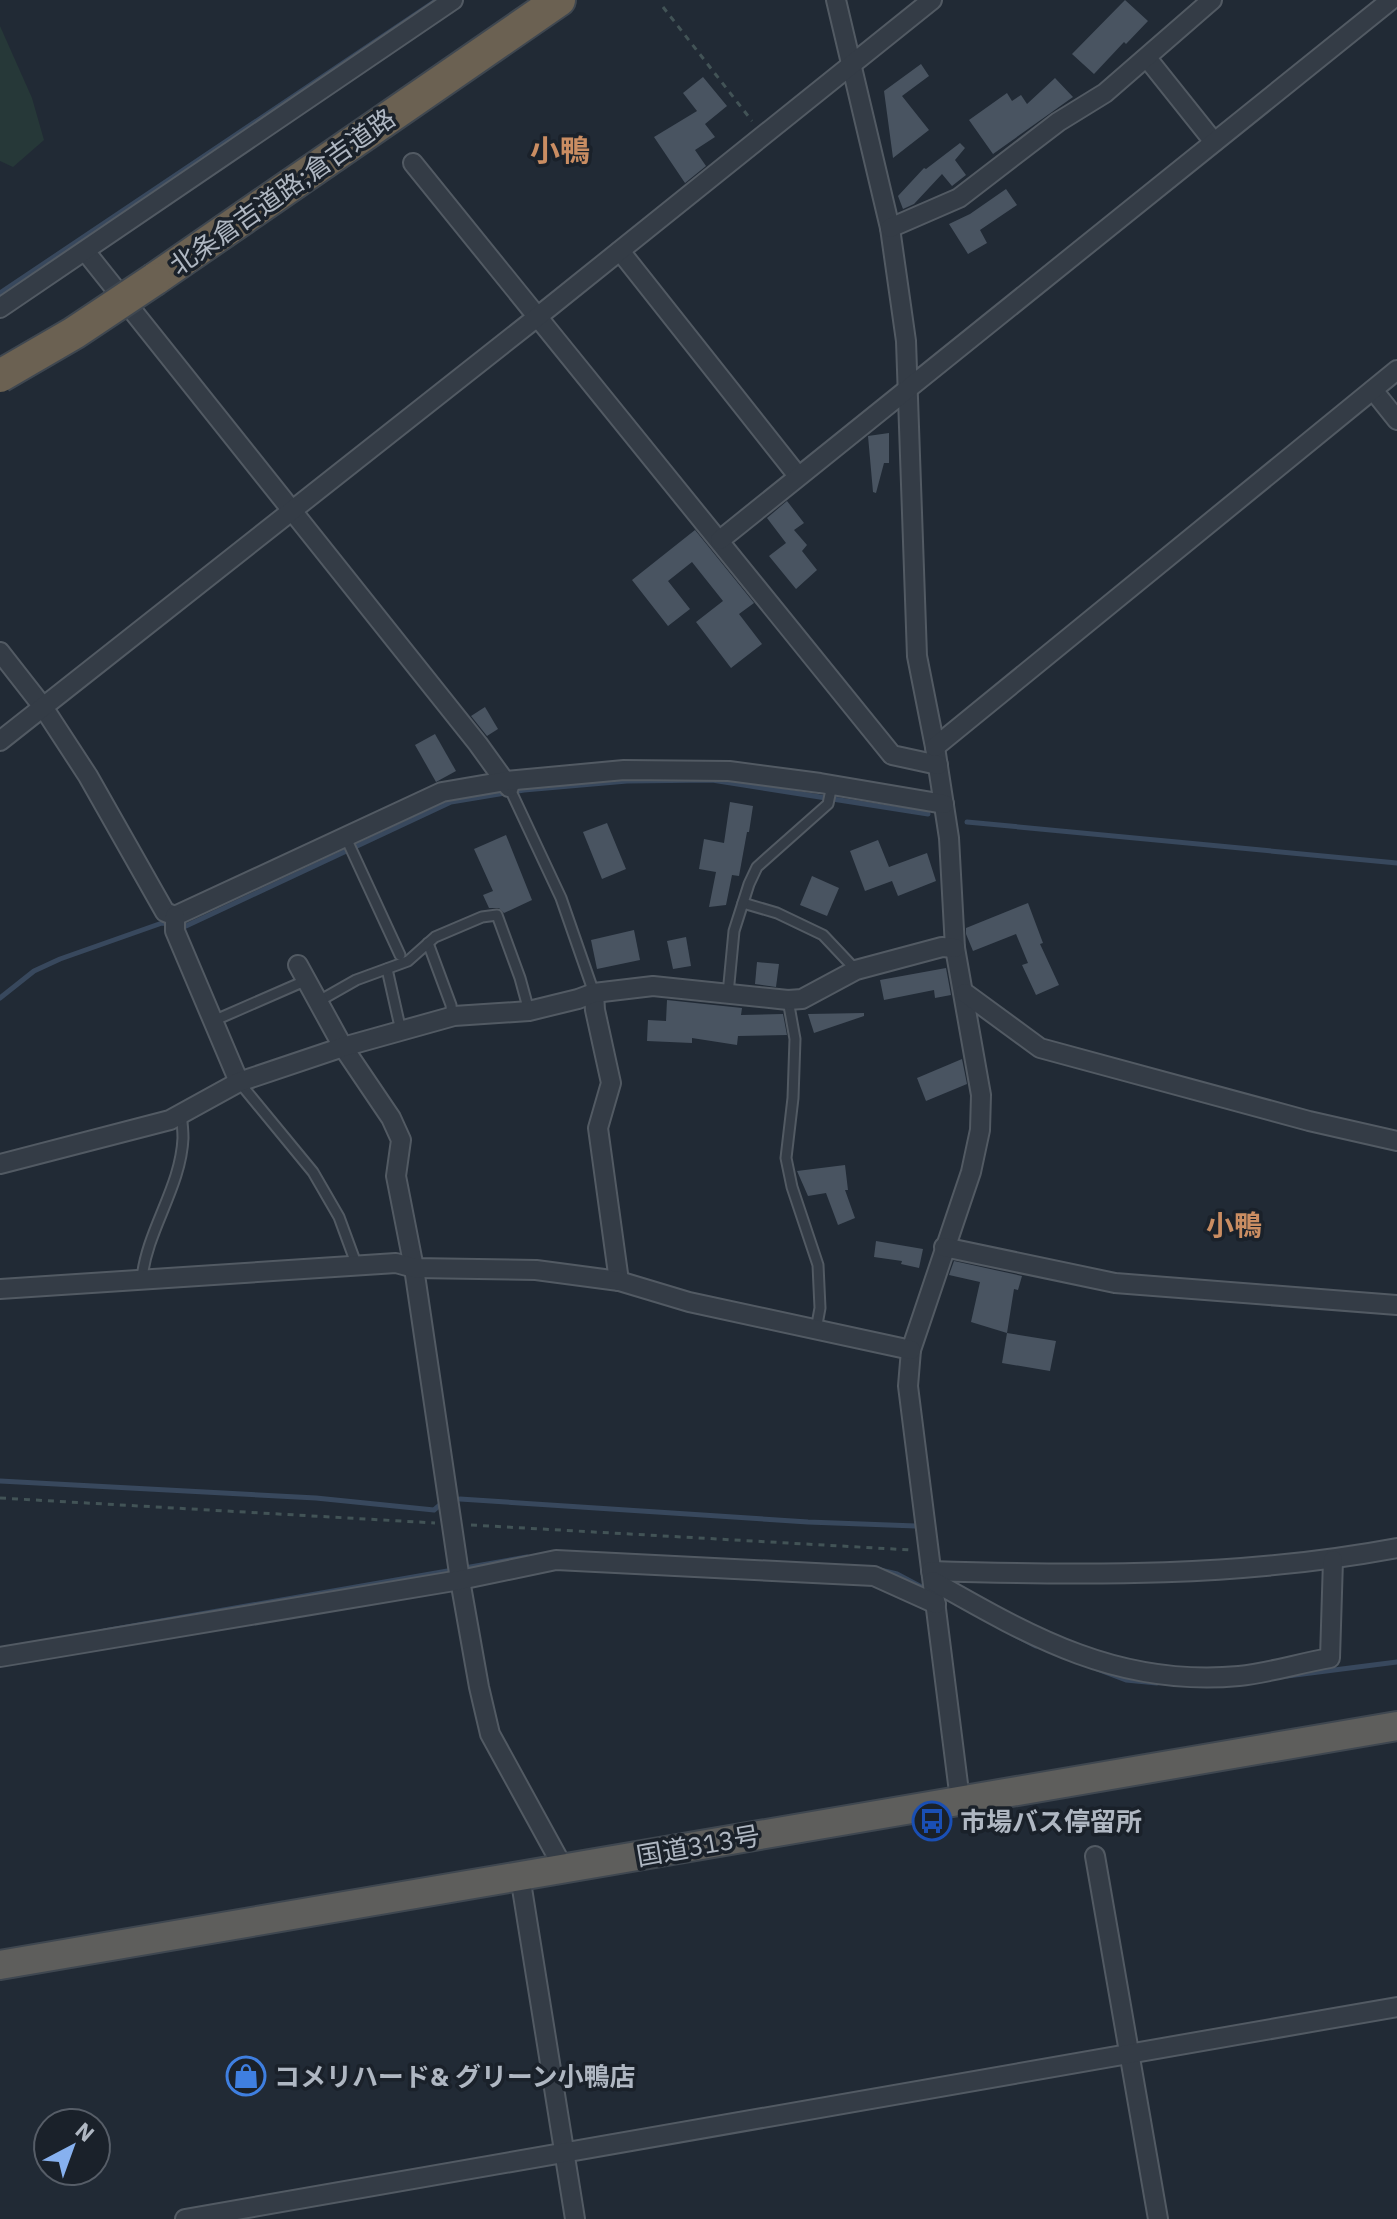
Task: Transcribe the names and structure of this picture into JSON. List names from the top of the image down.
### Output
{
  "streets": {
    "highway": ["北条倉吉道路;倉吉道路", "国道313号"]
  },
  "districts": ["小鴨", "小鴨"],
  "places": {
    "bus stop": ["市場バス停留所"],
    "shop": ["コメリハード& グリーン小鴨店"]
  },
  "north": "top right"
}
